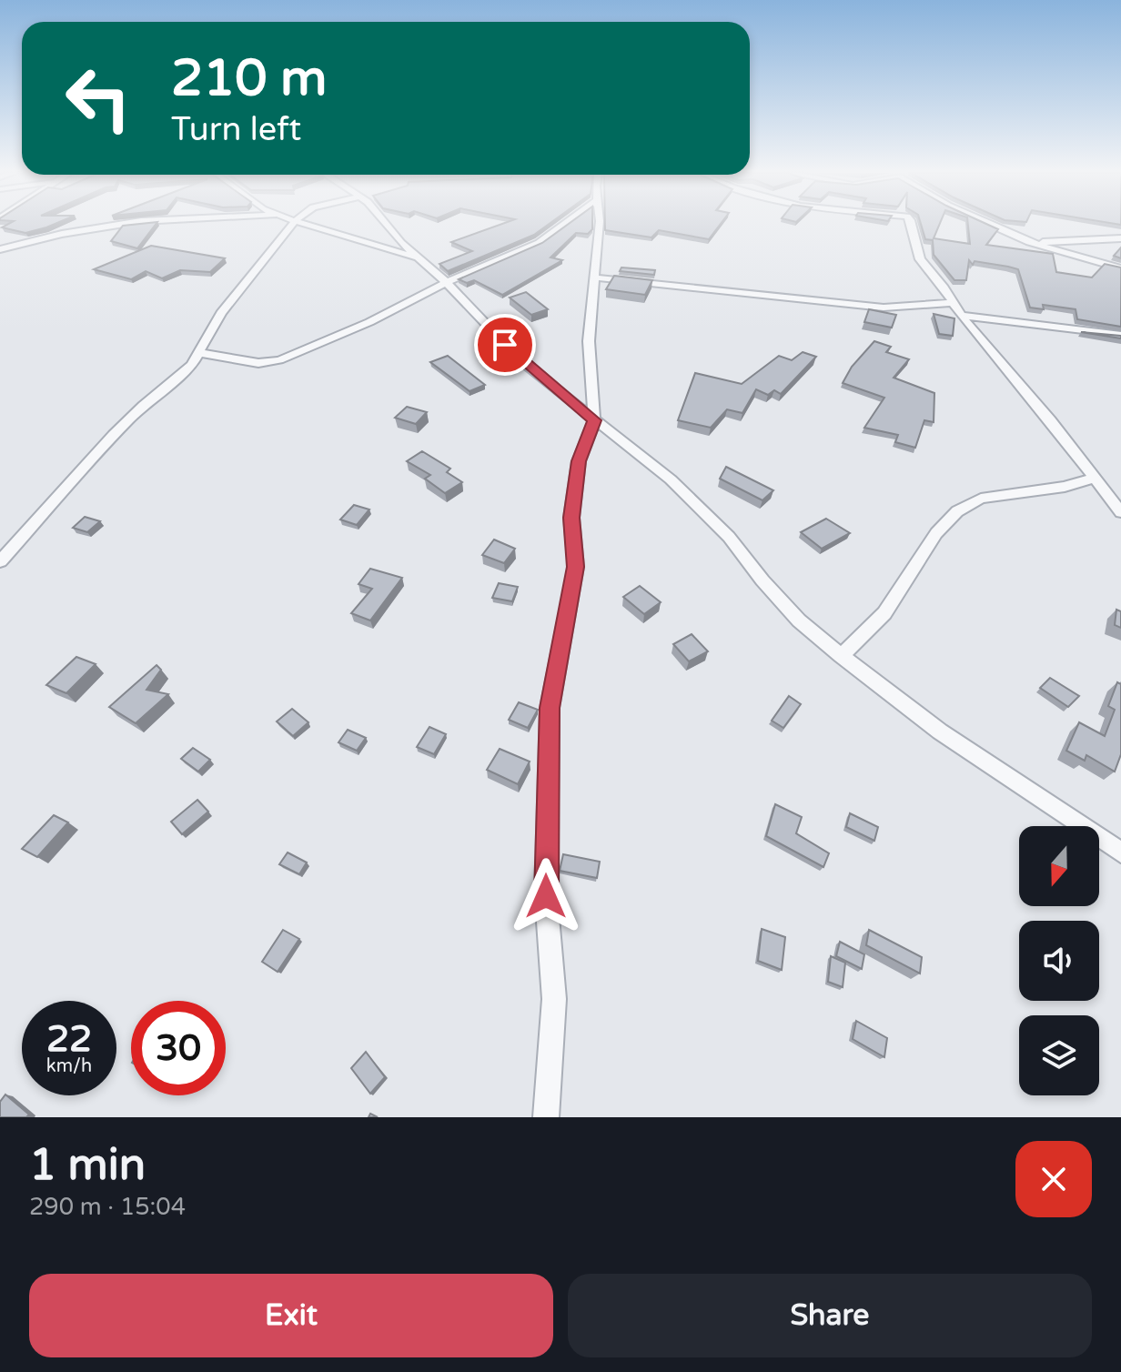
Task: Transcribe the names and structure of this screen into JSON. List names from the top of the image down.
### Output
{
  "north": "bottom",
  "page": {
    "turn": ["210 m", "Turn left"],
    "speed": "22 km/h",
    "limit": "30",
    "heading": ["1 min", "290 m · 15:04"],
    "buttons": ["Exit", "Share"]
  }
}
